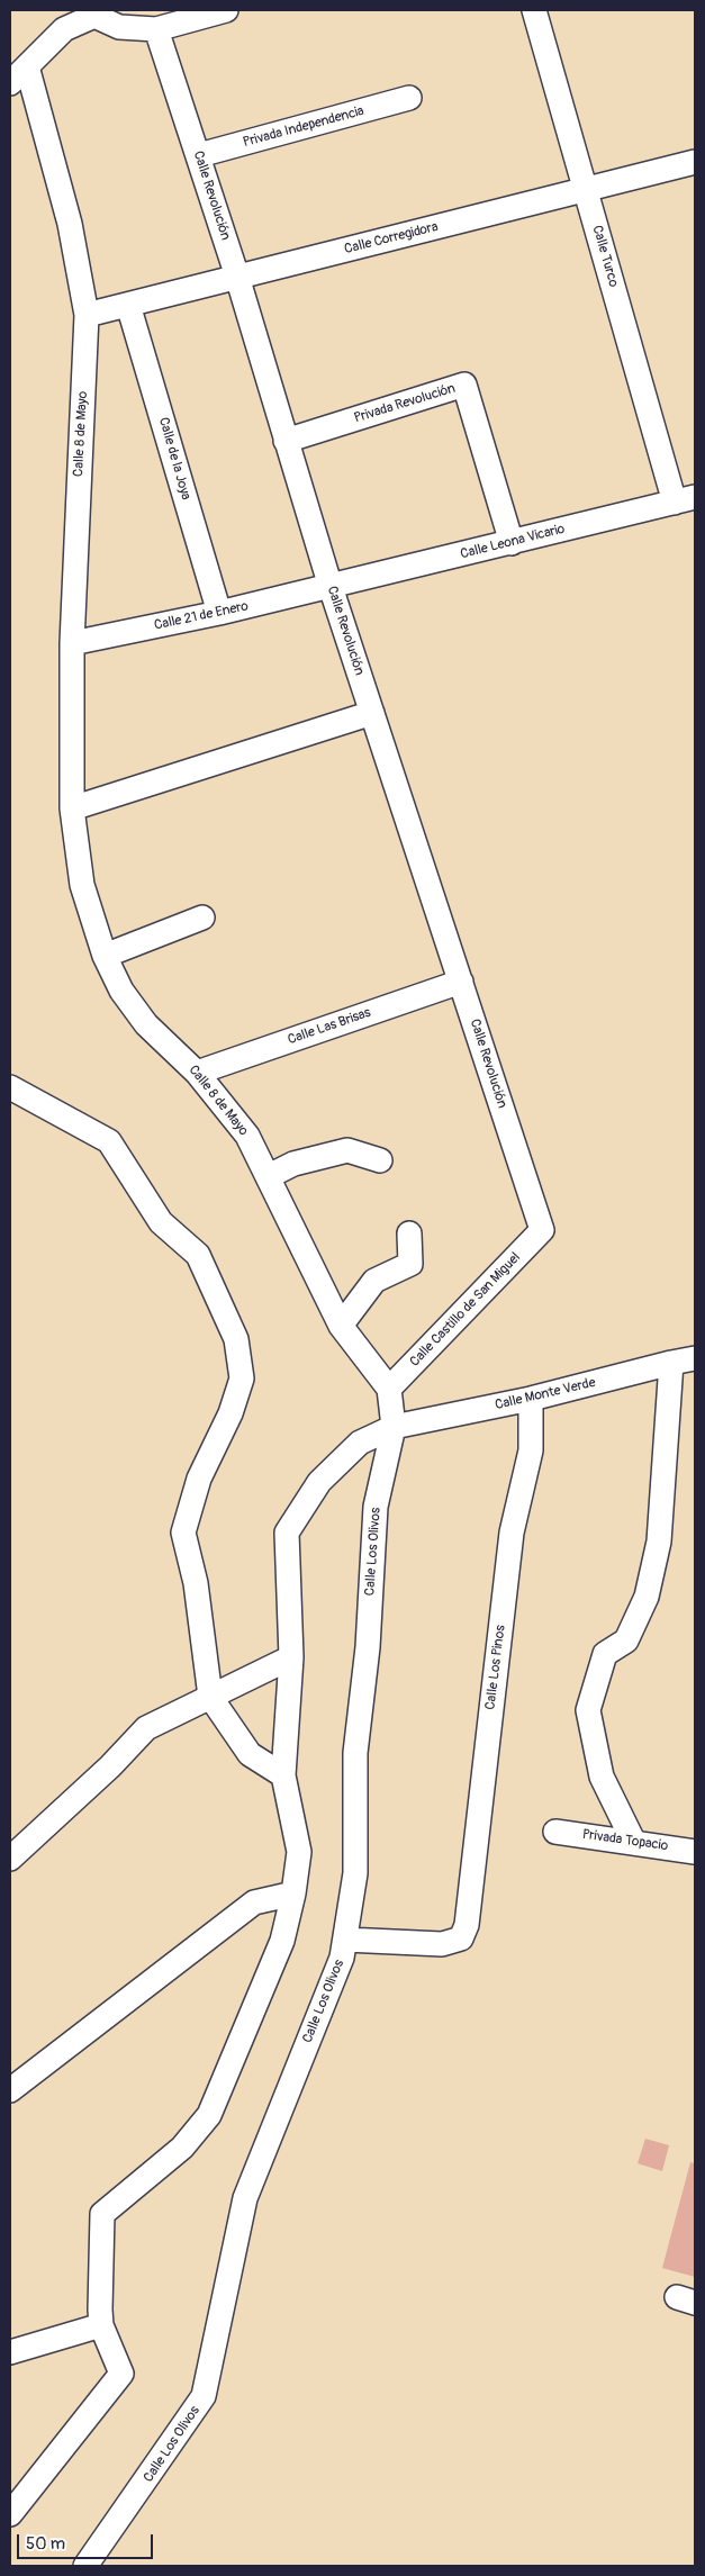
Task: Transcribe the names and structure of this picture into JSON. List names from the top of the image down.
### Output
{
  "streets": {
    "street": [
      "Privada Independencia",
      "Calle Revolución",
      "Calle Corregidora",
      "Calle Turco",
      "Privada Revolución",
      "Calle 8 de Mayo",
      "Calle de la Joya",
      "Calle Leona Vicario",
      "Calle 21 de Enero",
      "Calle Las Brisas",
      "Calle Castillo de San Miguel",
      "Calle Monte Verde",
      "Calle Los Olivos",
      "Calle Los Pinos",
      "Privada Topacio"
    ]
  },
  "crossings": [
    ["Privada Independencia", "Calle Revolución"],
    ["Calle Revolución", "Calle Corregidora"],
    ["Calle Revolución", "Privada Revolución"],
    ["Calle Revolución", "Calle Leona Vicario"],
    ["Calle Revolución", "Calle 21 de Enero"],
    ["Calle Revolución", "Calle Las Brisas"],
    ["Calle Revolución", "Calle Castillo de San Miguel"],
    ["Calle Corregidora", "Calle Turco"],
    ["Calle Corregidora", "Calle 8 de Mayo"],
    ["Calle Corregidora", "Calle de la Joya"],
    ["Calle Turco", "Calle Leona Vicario"],
    ["Privada Revolución", "Calle Leona Vicario"],
    ["Calle 8 de Mayo", "Calle 21 de Enero"],
    ["Calle 8 de Mayo", "Calle Las Brisas"],
    ["Calle 8 de Mayo", "Calle Castillo de San Miguel"],
    ["Calle 8 de Mayo", "Calle Los Olivos"],
    ["Calle de la Joya", "Calle 21 de Enero"],
    ["Calle Leona Vicario", "Calle 21 de Enero"],
    ["Calle Castillo de San Miguel", "Calle Los Olivos"],
    ["Calle Monte Verde", "Calle Los Olivos"],
    ["Calle Monte Verde", "Calle Los Pinos"],
    ["Calle Los Olivos", "Calle Los Pinos"]
  ],
  "scale_bar": "50 m"
}
